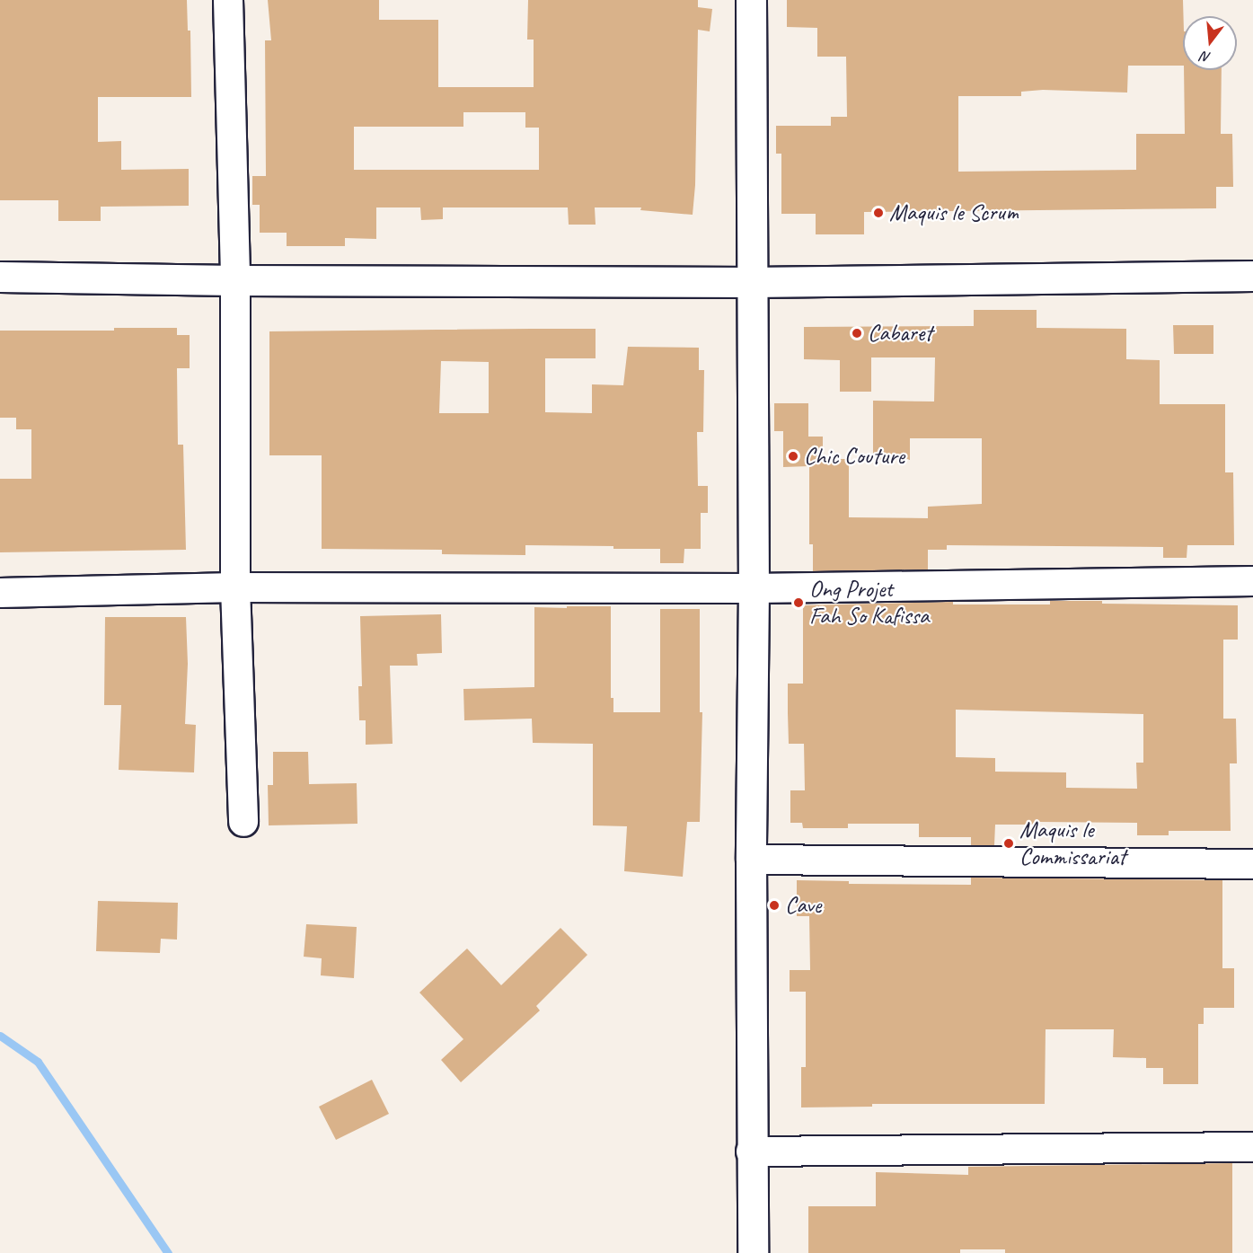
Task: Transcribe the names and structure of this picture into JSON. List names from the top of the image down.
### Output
{
  "places": [
    "Maquis le Scrum",
    "Cabaret",
    "Chic Couture",
    "Ong Projet Fah So Kafissa",
    "Maquis le Commissariat",
    "Cave"
  ],
  "north": "bottom"
}
